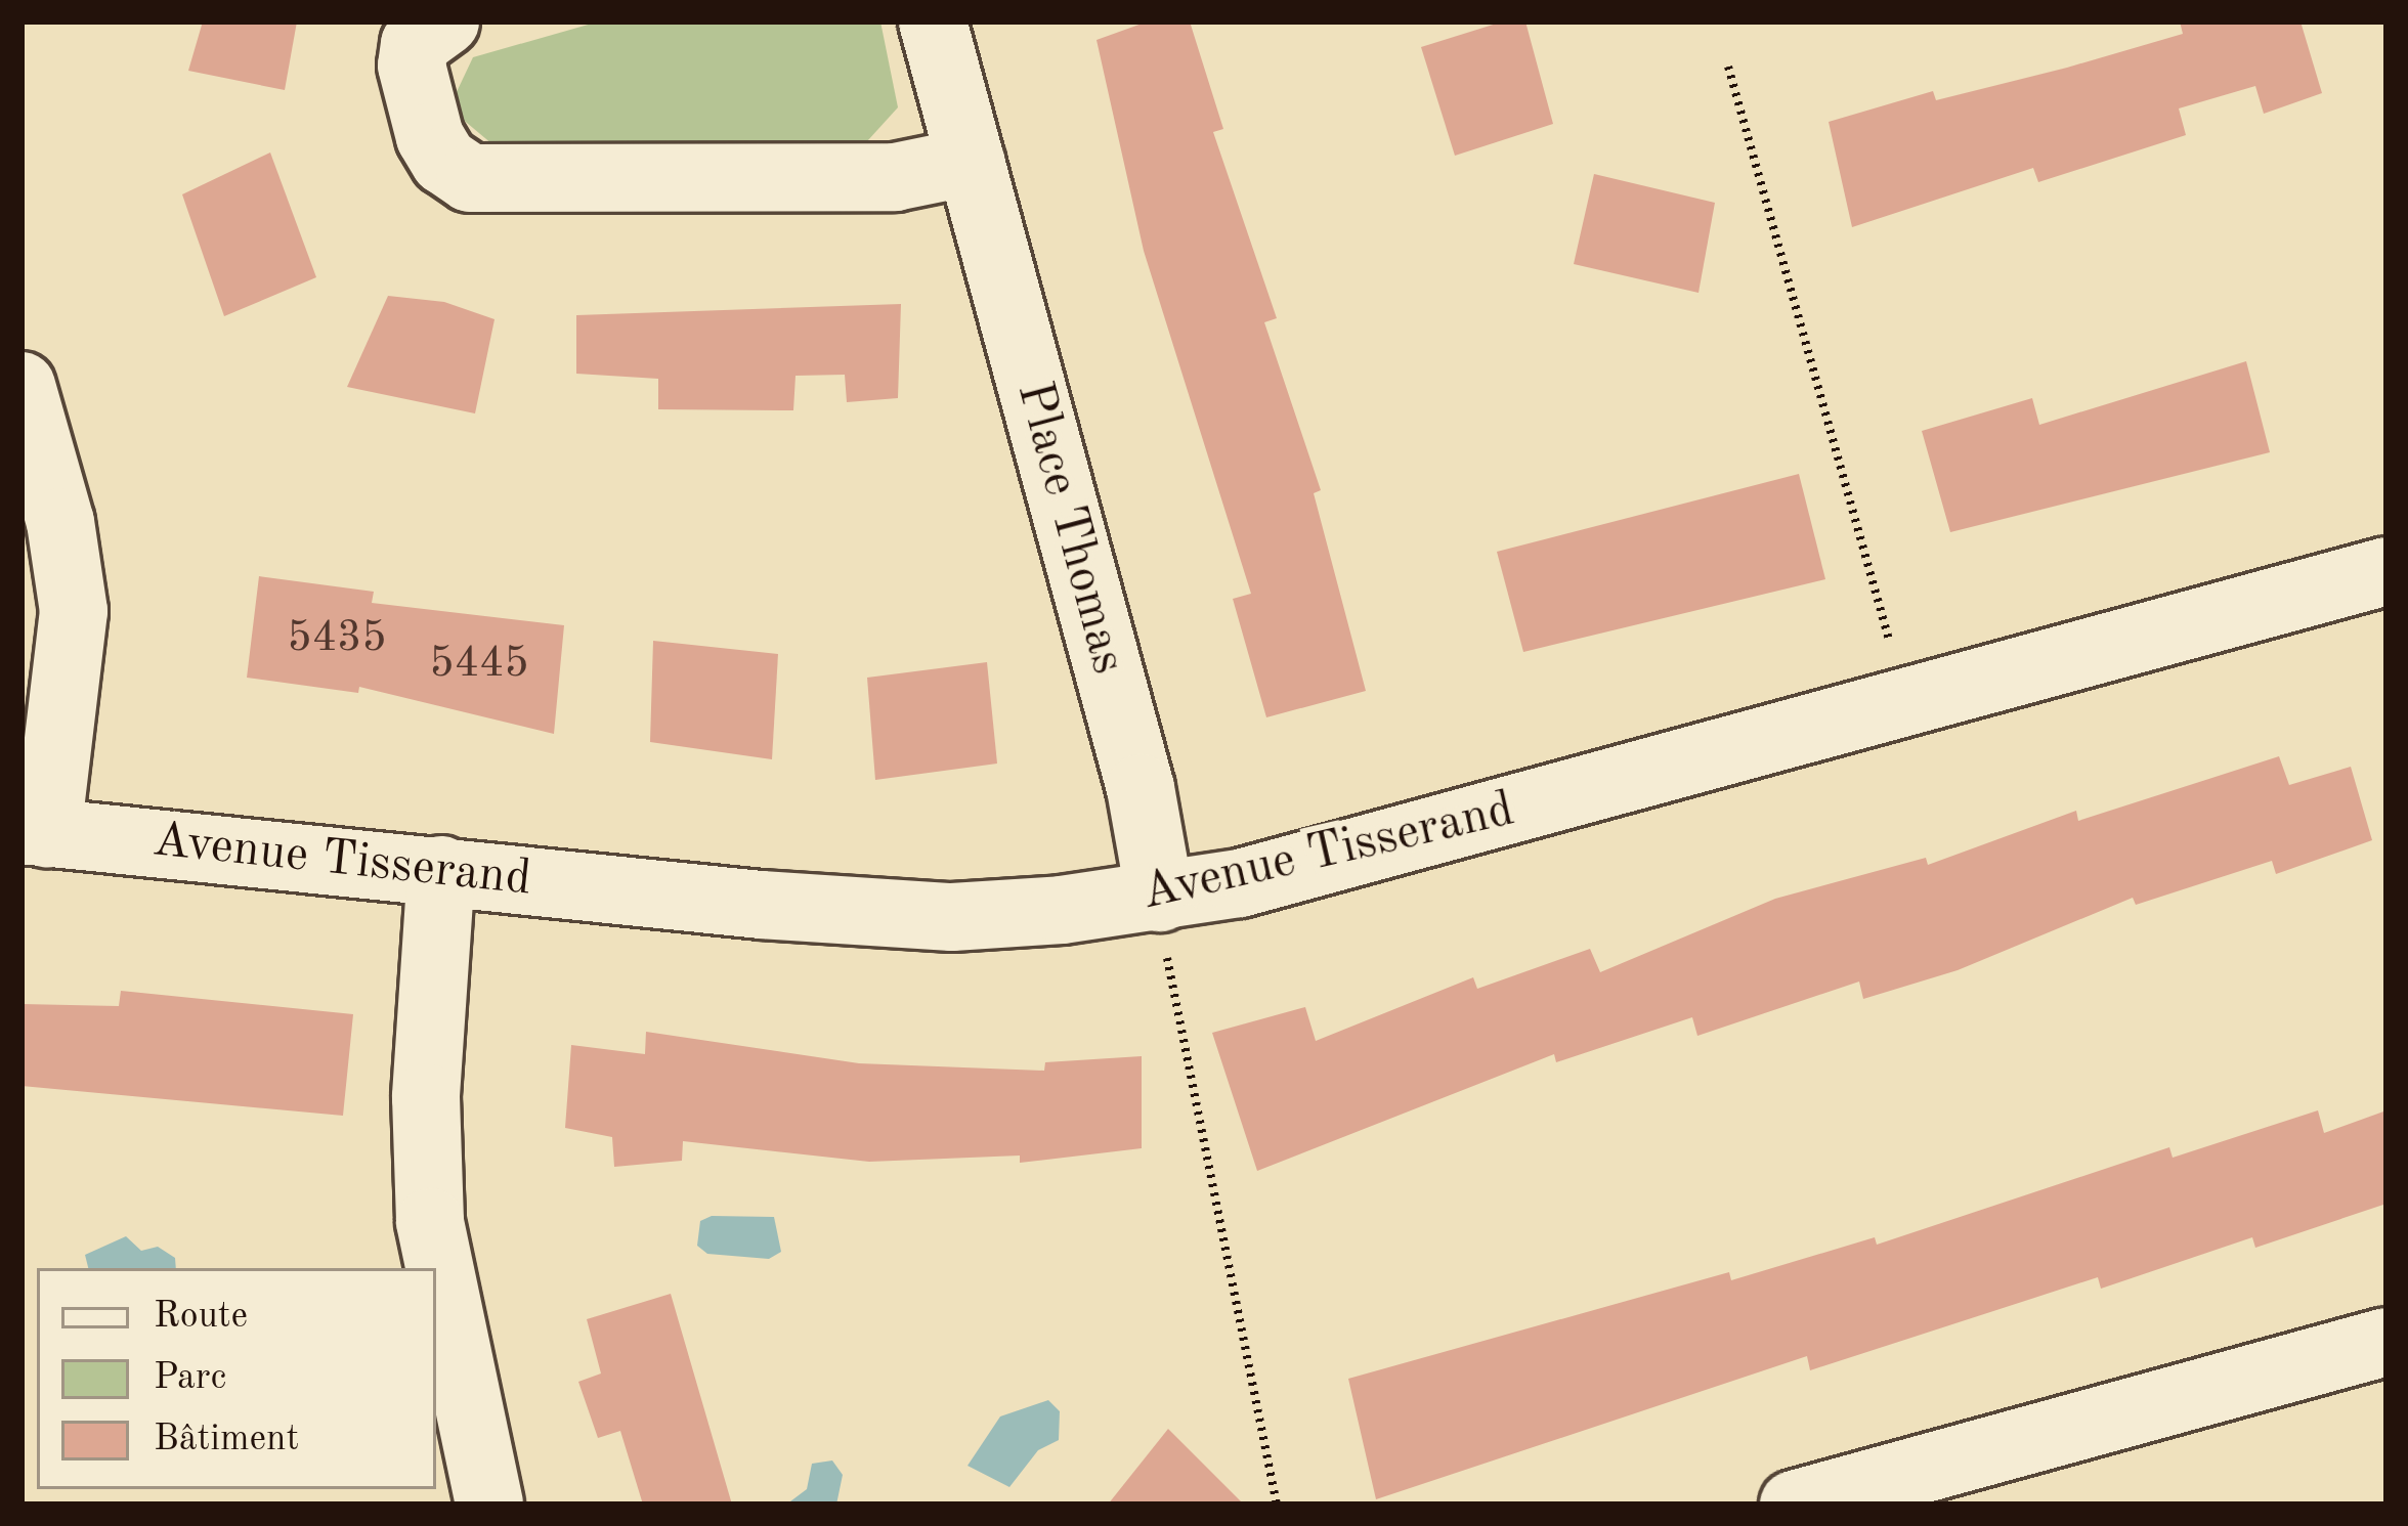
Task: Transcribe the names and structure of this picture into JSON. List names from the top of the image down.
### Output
{
  "streets": {
    "street": ["Place Thomas", "Avenue Tisserand"]
  },
  "crossings": [
    ["Place Thomas", "Avenue Tisserand"]
  ],
  "house_numbers": ["5435", "5445"],
  "legend": ["Route", "Parc", "Bâtiment"]
}
